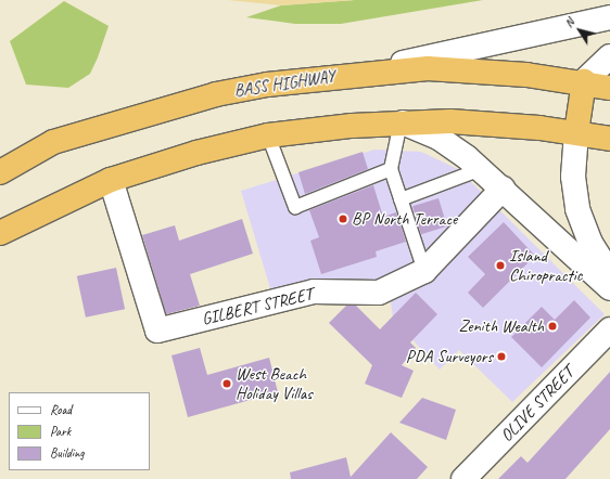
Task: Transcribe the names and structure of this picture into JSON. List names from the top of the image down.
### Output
{
  "streets": {
    "highway": ["BASS HIGHWAY"],
    "street": ["GILBERT STREET", "OLIVE STREET"]
  },
  "places": [
    "BP North Terrace",
    "Island Chiropractic",
    "Zenith Wealth",
    "PDA Surveyors",
    "West Beach Holiday Villas"
  ],
  "legend": ["Road", "Park", "Building"],
  "north": "top left"
}
